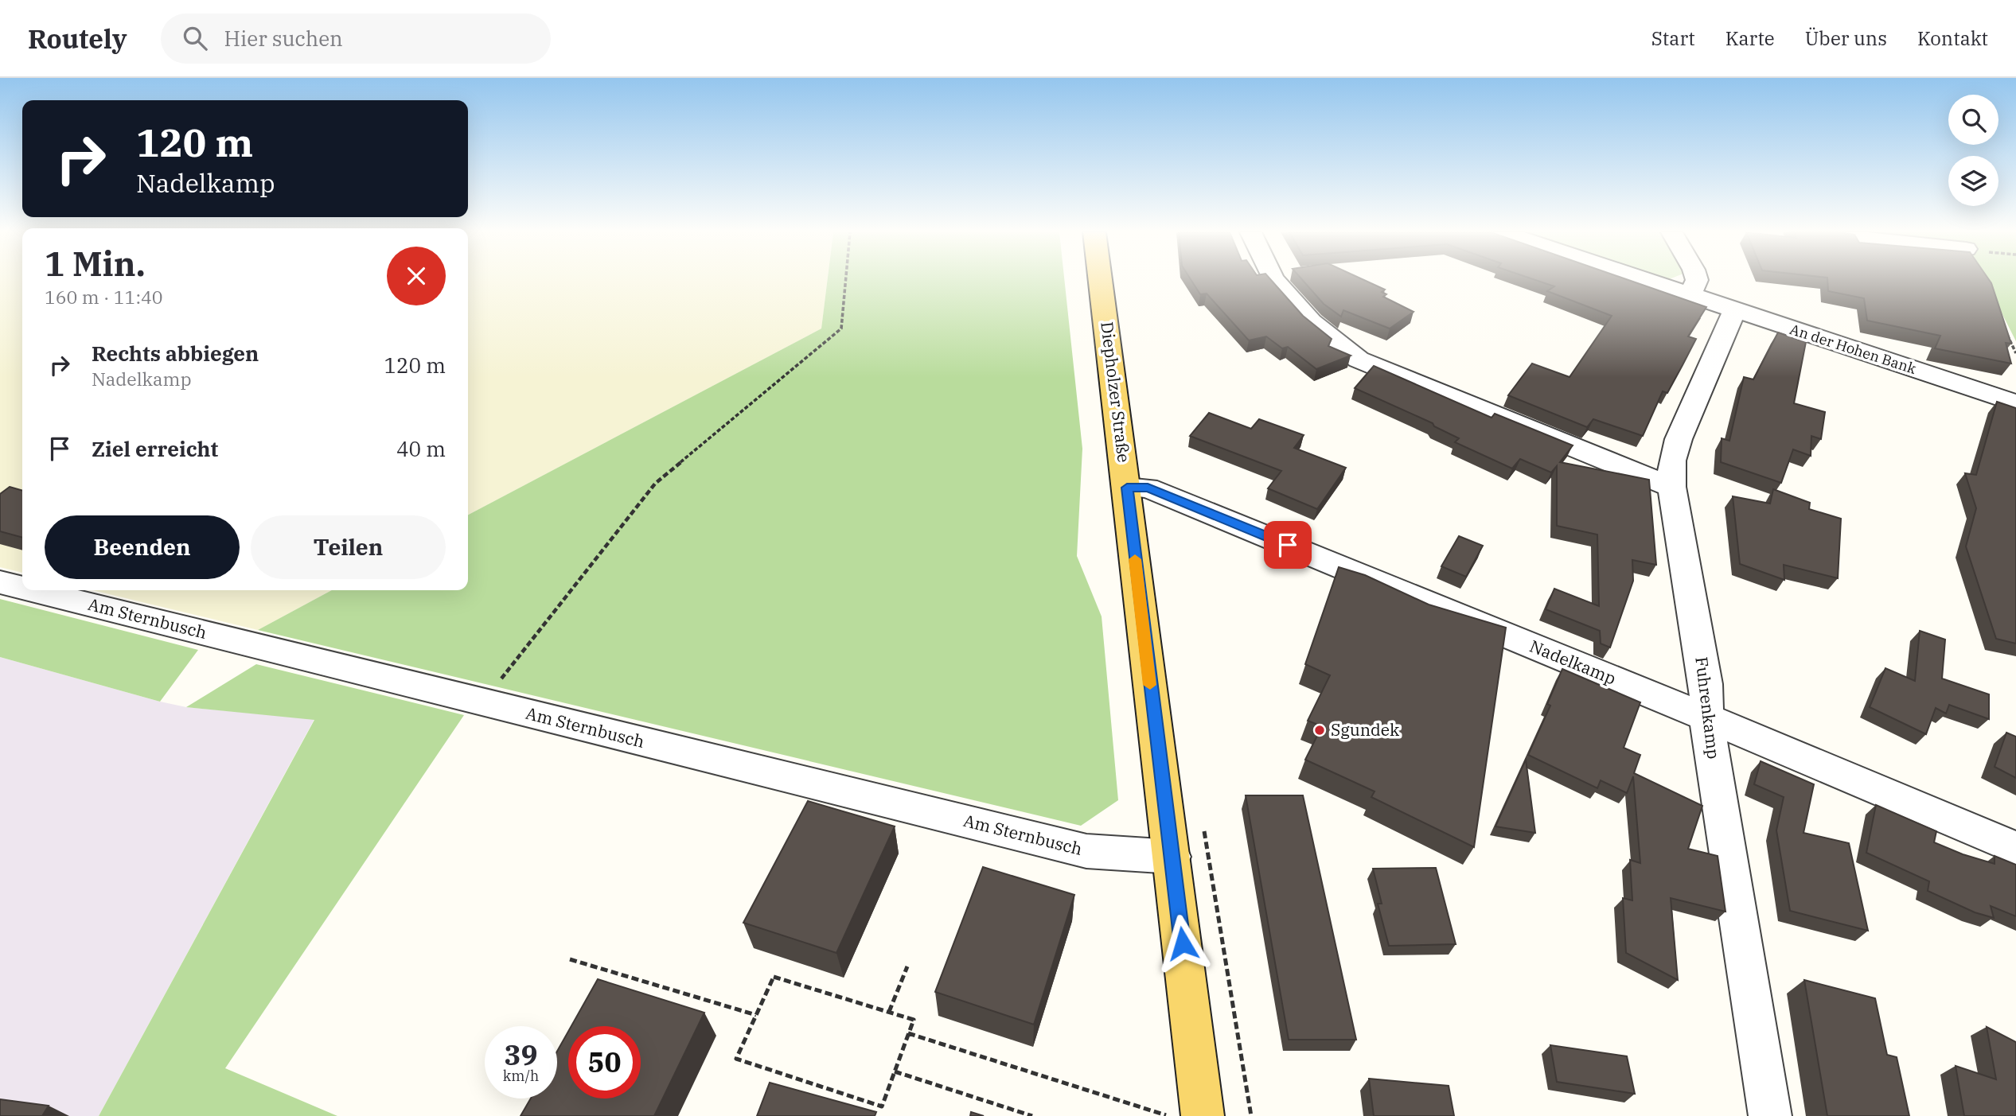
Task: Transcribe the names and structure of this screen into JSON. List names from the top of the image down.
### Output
{
  "streets": {
    "main road": ["Diepholzer Straße"],
    "street": [
      "An der Hohen Bank",
      "Am Sternbusch",
      "Nadelkamp",
      "Fuhrenkamp"
    ]
  },
  "crossings": [
    ["An der Hohen Bank", "Fuhrenkamp"],
    ["Diepholzer Straße", "Am Sternbusch"],
    ["Diepholzer Straße", "Nadelkamp"],
    ["Nadelkamp", "Fuhrenkamp"]
  ],
  "places": ["Sgundek"],
  "page": {
    "header": "Routely",
    "search": "Hier suchen",
    "nav": [
      "Start",
      "Karte",
      "Über uns",
      "Kontakt"
    ],
    "turn": ["120 m", "Nadelkamp"],
    "heading": ["1 Min.", "160 m · 11:40"],
    "list": [
      {
        "name": "Rechts abbiegen",
        "note": "Nadelkamp",
        "value": "120 m"
      },
      {
        "name": "Ziel erreicht",
        "value": "40 m"
      }
    ],
    "buttons": ["Beenden", "Teilen"],
    "speed": "39 km/h",
    "limit": "50"
  }
}
